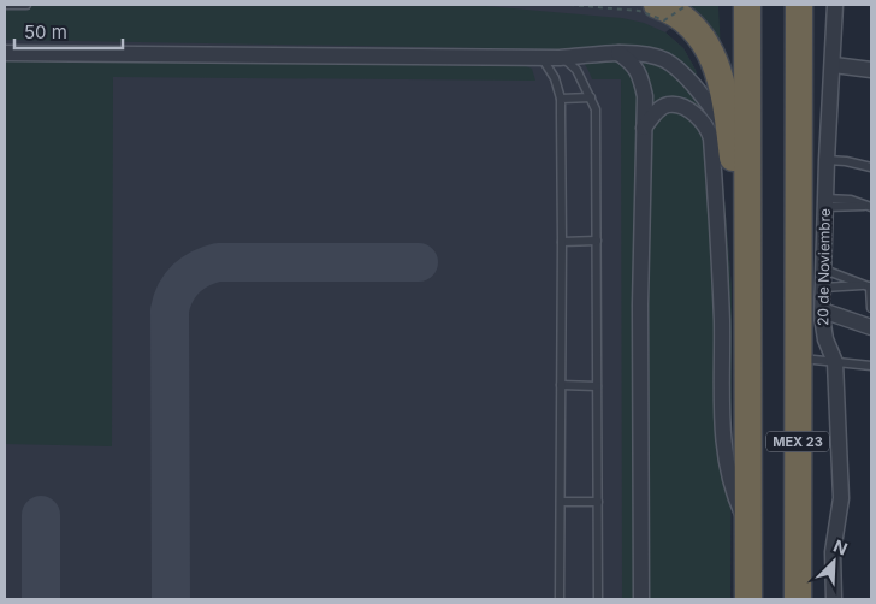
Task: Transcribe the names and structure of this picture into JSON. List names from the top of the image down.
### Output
{
  "streets": {
    "highway": ["MEX 23"],
    "street": ["20 de Noviembre"]
  },
  "scale_bar": "50 m",
  "north": "top right"
}
